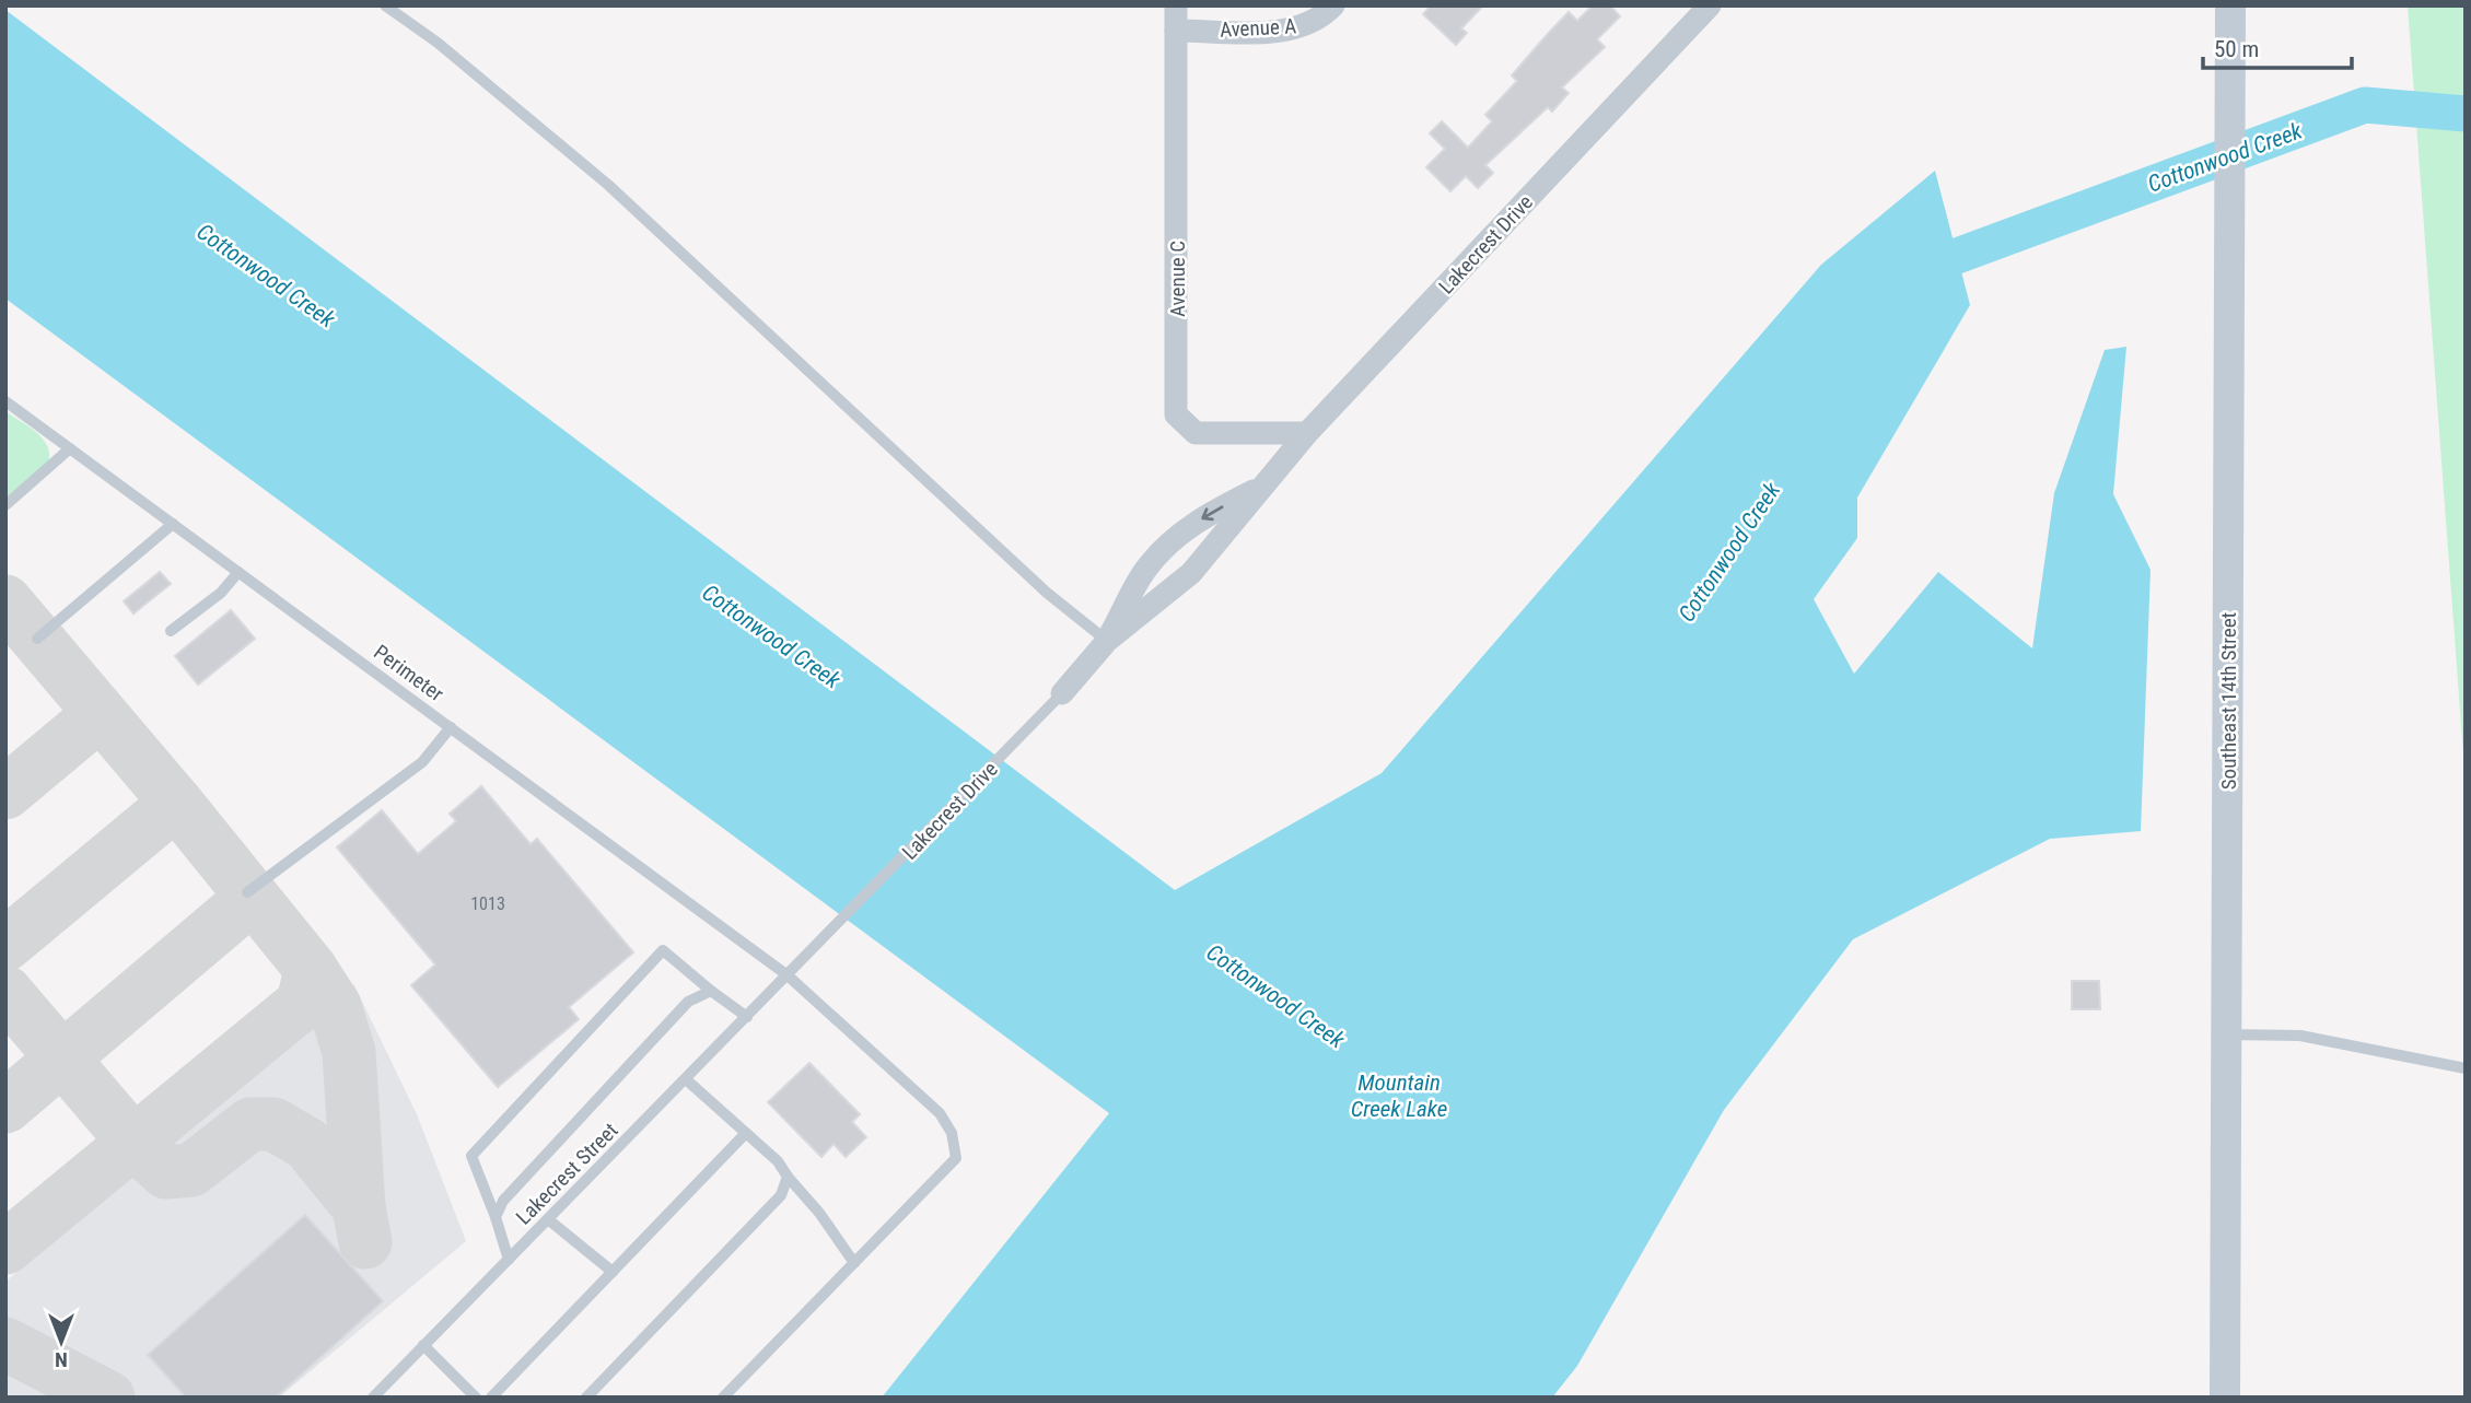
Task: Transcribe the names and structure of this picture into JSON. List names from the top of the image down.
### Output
{
  "streets": {
    "street": [
      "Avenue A",
      "Lakecrest Drive",
      "Avenue C",
      "Southeast 14th Street"
    ],
    "lane": ["Perimeter", "Lakecrest Street"]
  },
  "crossings": [
    ["Avenue A", "Avenue C"],
    ["Lakecrest Drive", "Avenue C"],
    ["Lakecrest Drive", "Perimeter"],
    ["Lakecrest Drive", "Lakecrest Street"],
    ["Perimeter", "Lakecrest Street"]
  ],
  "water": ["Cottonwood Creek", "Mountain Creek Lake"],
  "house_numbers": ["1013"],
  "scale_bar": "50 m",
  "north": "bottom"
}
